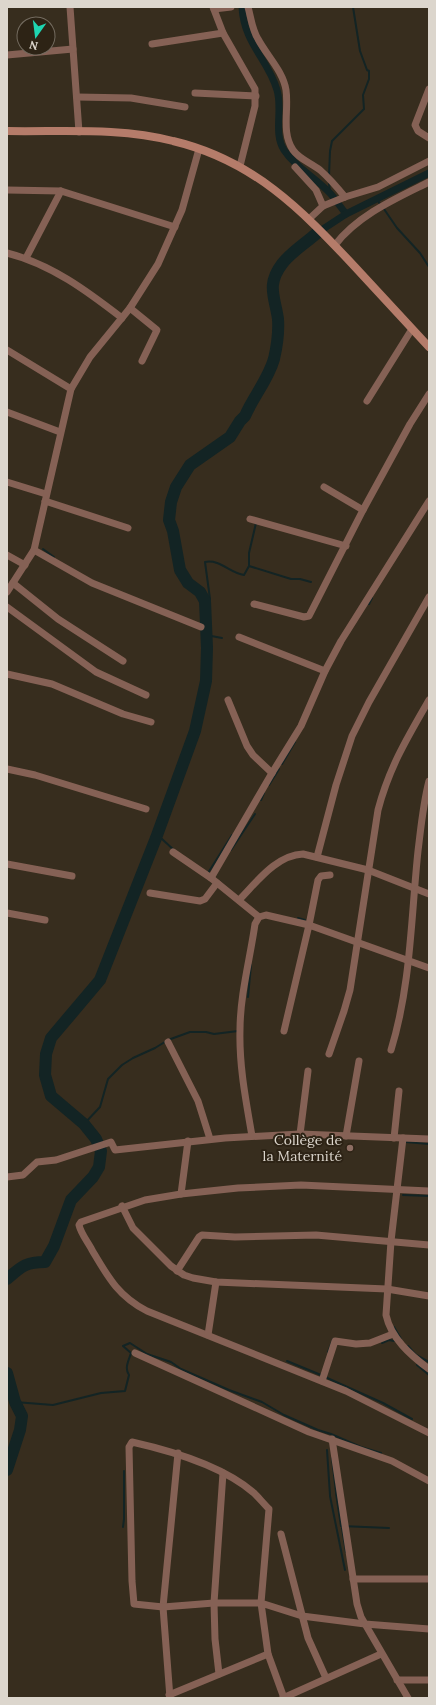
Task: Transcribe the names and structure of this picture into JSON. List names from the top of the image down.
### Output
{
  "places": ["Collège de la Maternité"],
  "north": "bottom"
}
